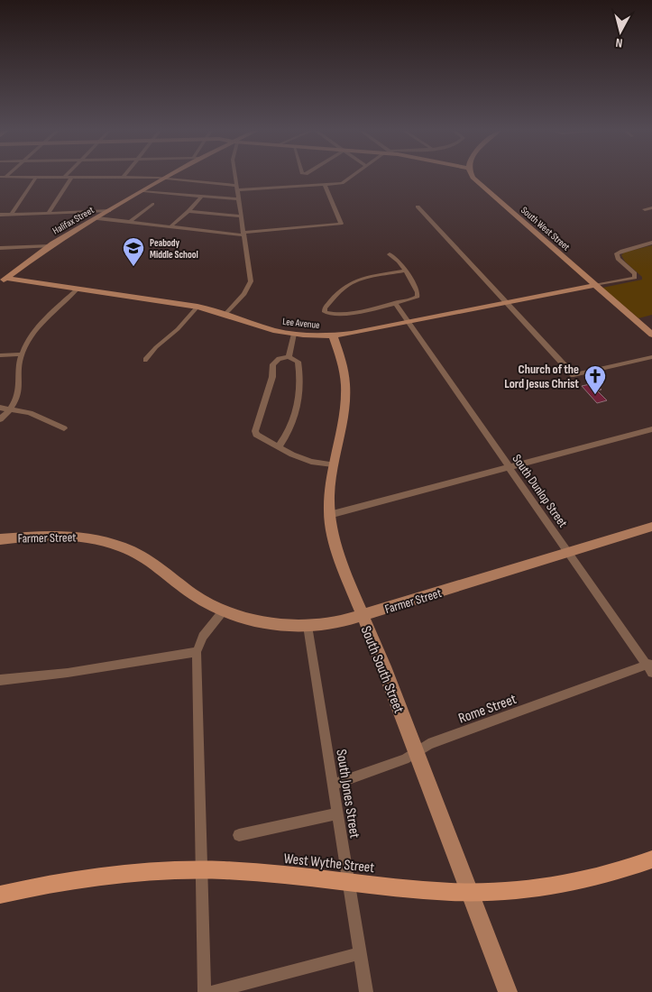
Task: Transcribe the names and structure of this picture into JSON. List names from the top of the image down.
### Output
{
  "streets": {
    "main road": ["West Wythe Street"],
    "street": [
      "Halifax Street",
      "South West Street",
      "Lee Avenue",
      "South Dunlop Street",
      "Farmer Street",
      "South South Street",
      "Rome Street",
      "South Jones Street"
    ]
  },
  "crossings": [
    ["Halifax Street", "Lee Avenue"],
    ["South West Street", "Lee Avenue"],
    ["Lee Avenue", "South Dunlop Street"],
    ["Lee Avenue", "South South Street"],
    ["South Dunlop Street", "Farmer Street"],
    ["South Dunlop Street", "Rome Street"],
    ["Farmer Street", "South South Street"],
    ["Farmer Street", "South Jones Street"],
    ["South South Street", "Rome Street"],
    ["South South Street", "West Wythe Street"],
    ["Rome Street", "South Jones Street"],
    ["South Jones Street", "West Wythe Street"]
  ],
  "places": {
    "school or university": ["Peabody Middle School"],
    "church": ["Church of the Lord Jesus Christ"]
  },
  "north": "bottom"
}
